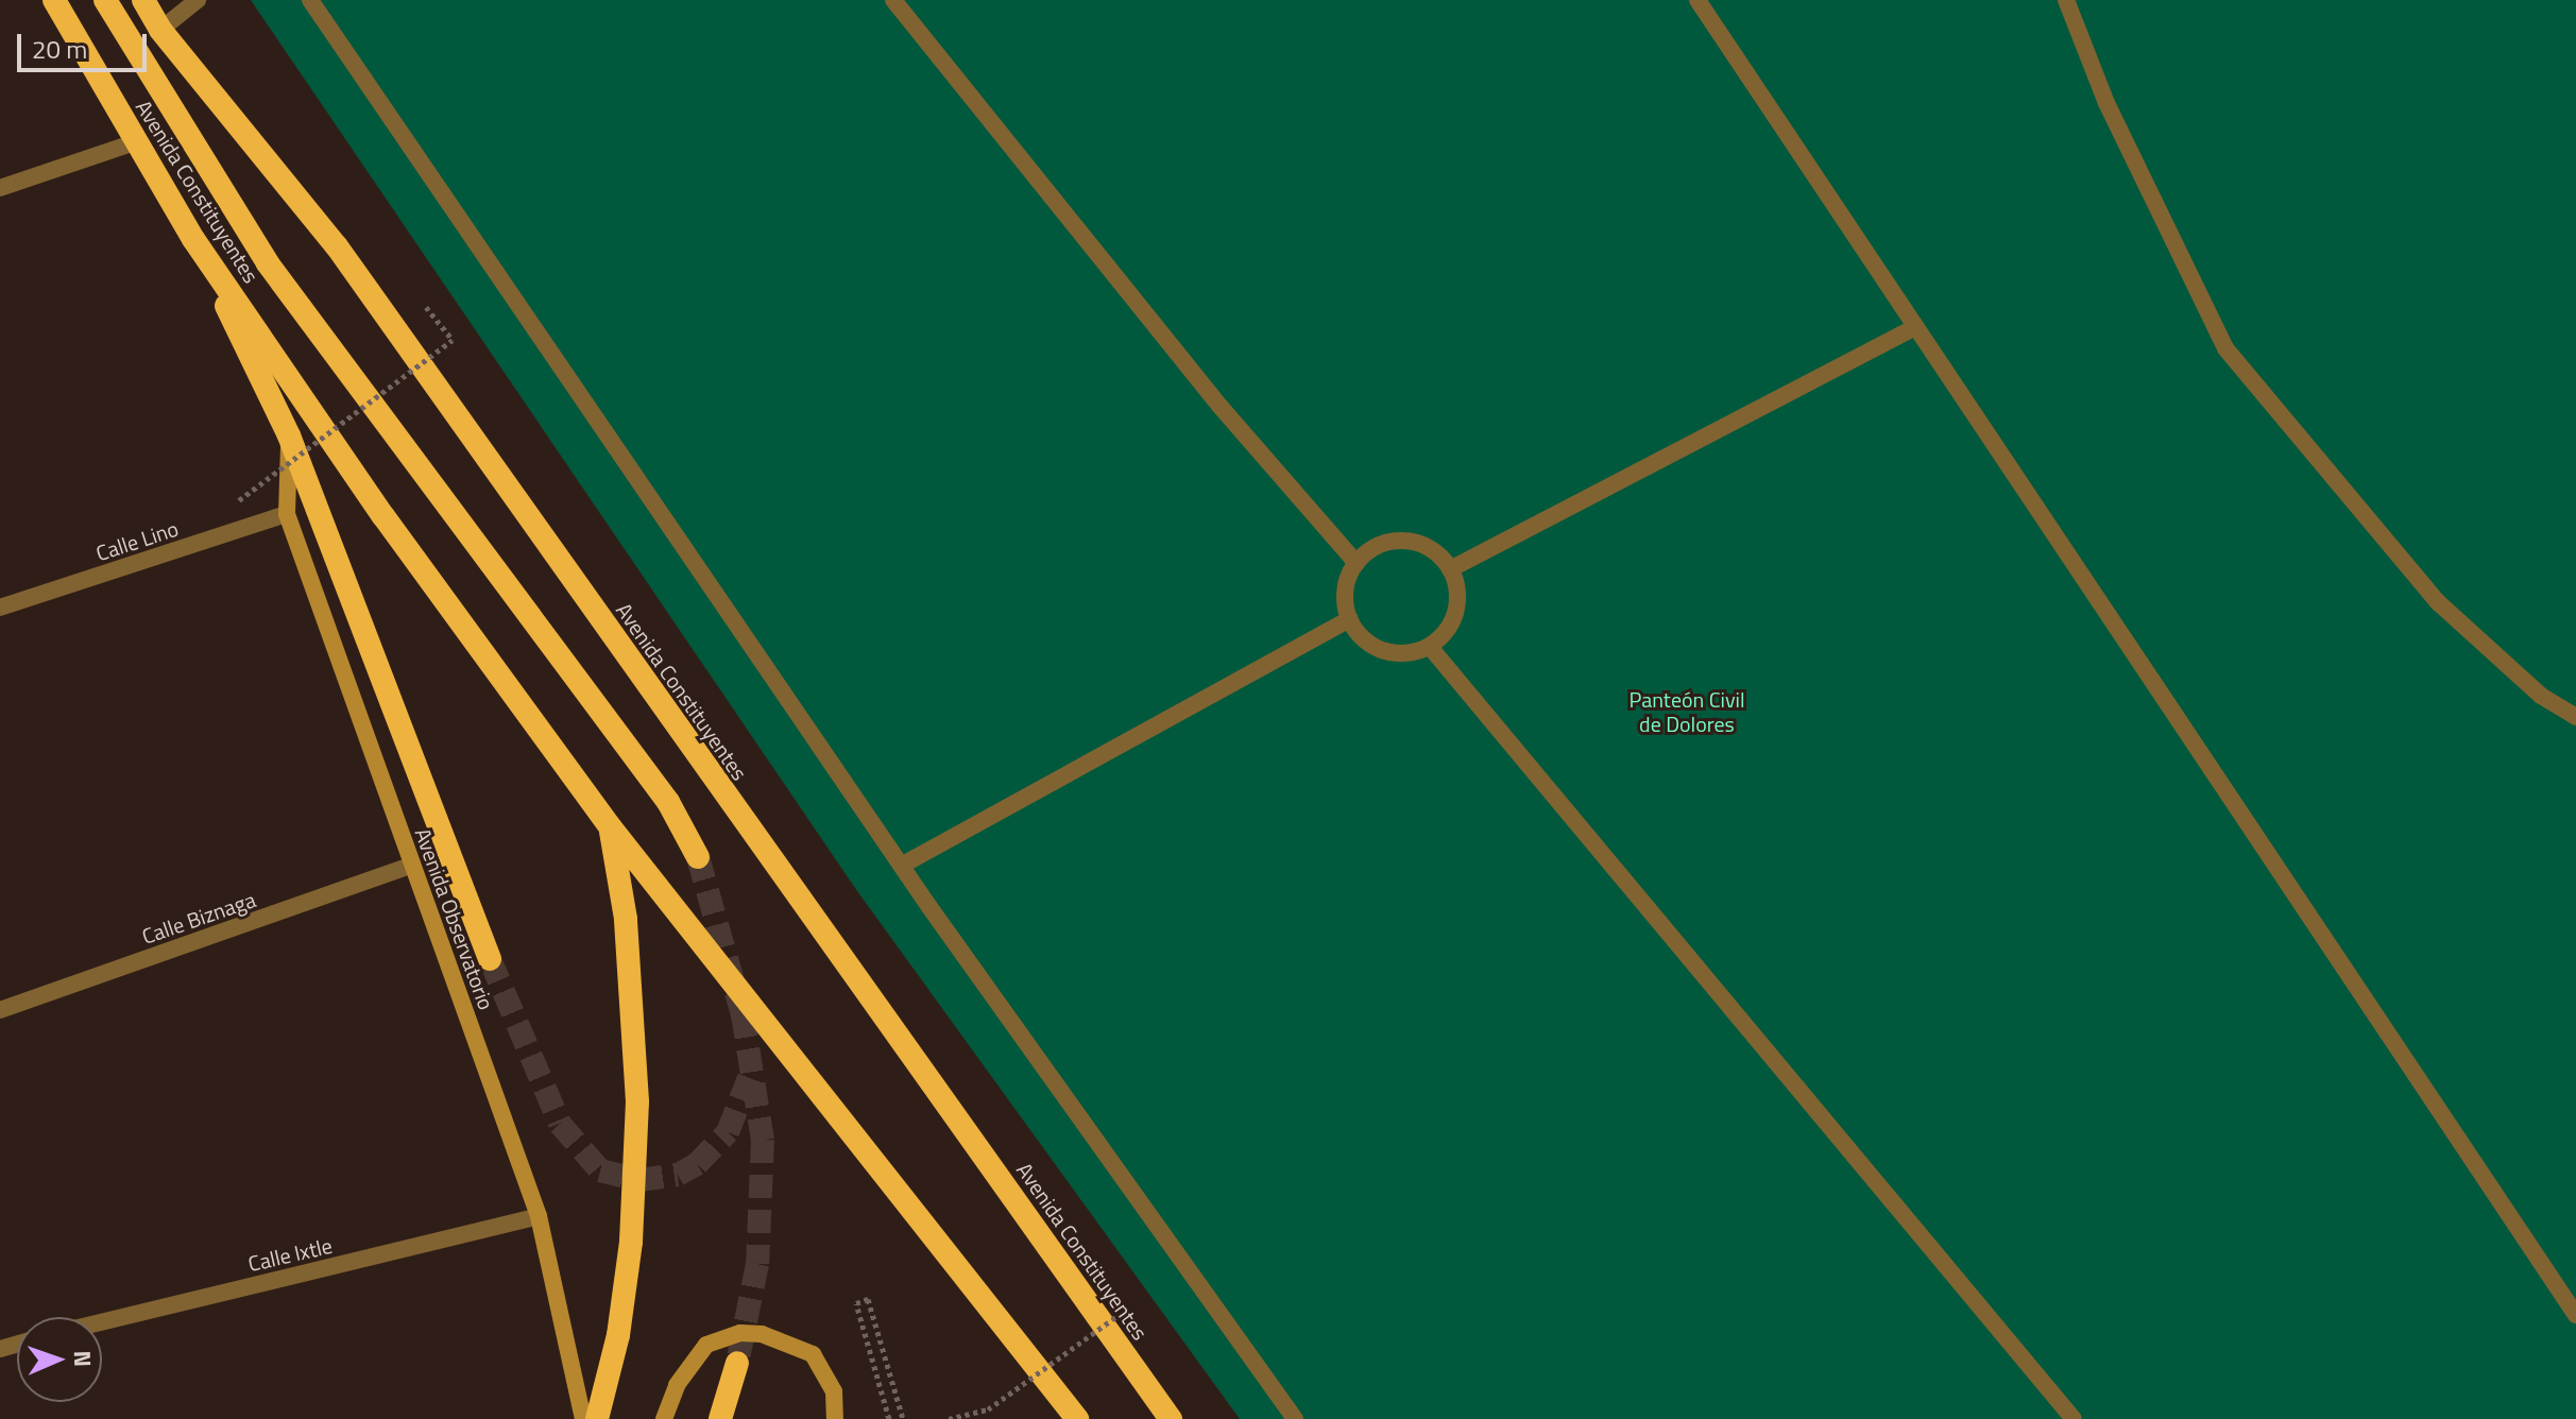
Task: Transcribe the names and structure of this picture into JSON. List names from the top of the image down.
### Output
{
  "streets": {
    "highway": ["Avenida Constituyentes"],
    "main road": ["Avenida Observatorio"],
    "street": ["Calle Lino", "Calle Biznaga", "Calle Ixtle"]
  },
  "crossings": [
    ["Calle Lino", "Avenida Observatorio"],
    ["Calle Biznaga", "Avenida Observatorio"],
    ["Avenida Observatorio", "Calle Ixtle"]
  ],
  "parks": ["Panteón Civil de Dolores"],
  "scale_bar": "20 m",
  "north": "right"
}
